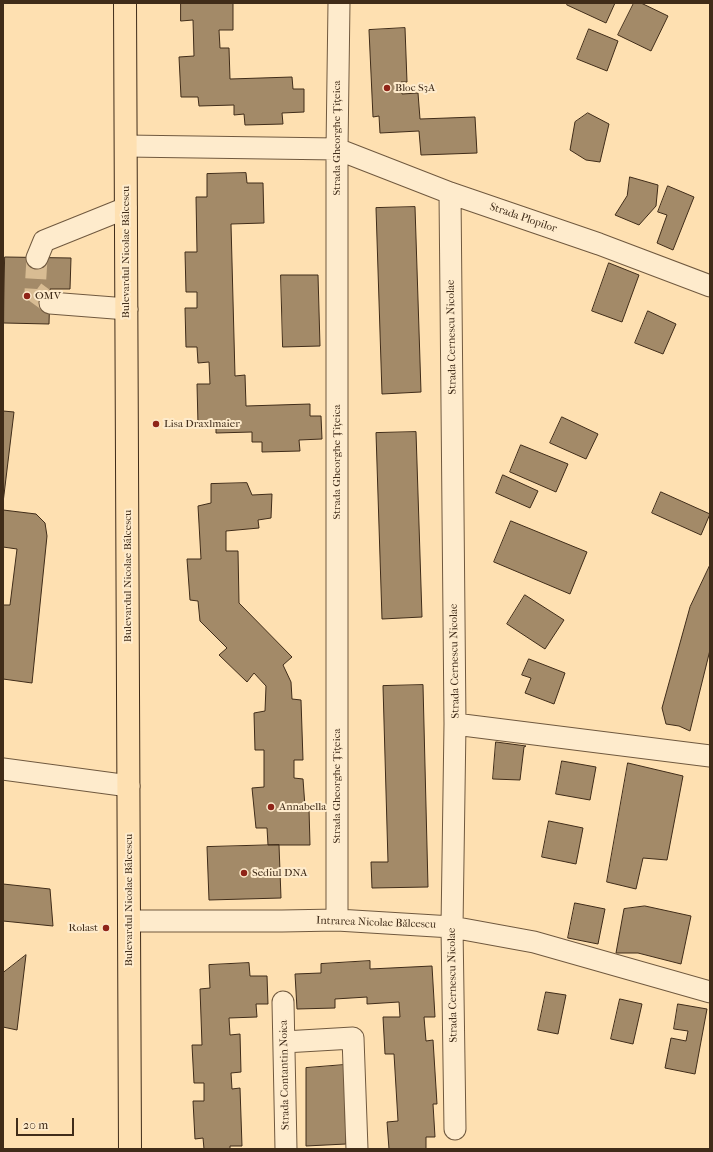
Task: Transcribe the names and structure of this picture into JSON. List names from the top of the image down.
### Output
{
  "streets": {
    "main road": ["Bulevardul Nicolae Bălcescu"],
    "street": [
      "Strada Gheorghe Țițeica",
      "Strada Plopilor",
      "Strada Cernescu Nicolae",
      "Intrarea Nicolae Bălcescu",
      "Strada Contantin Noica"
    ]
  },
  "crossings": [
    ["Strada Gheorghe Țițeica", "Strada Plopilor"],
    ["Strada Gheorghe Țițeica", "Intrarea Nicolae Bălcescu"],
    ["Strada Plopilor", "Strada Cernescu Nicolae"],
    ["Bulevardul Nicolae Bălcescu", "Intrarea Nicolae Bălcescu"],
    ["Strada Cernescu Nicolae", "Intrarea Nicolae Bălcescu"]
  ],
  "places": [
    "Bloc S3A",
    "OMV",
    "Lisa Draxlmaier",
    "Annabella",
    "Sediul DNA",
    "Rolast"
  ],
  "scale_bar": "20 m"
}
